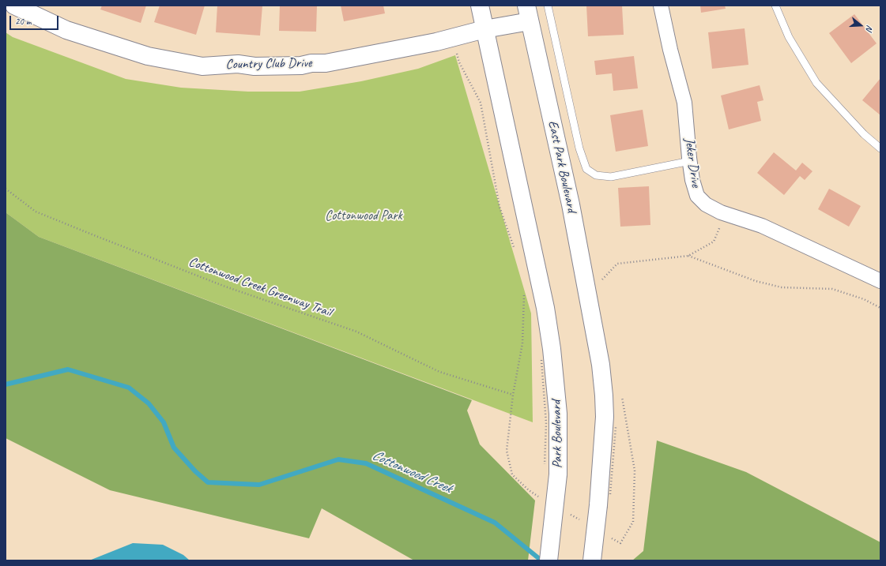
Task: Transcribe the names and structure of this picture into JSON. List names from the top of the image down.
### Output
{
  "streets": {
    "main road": ["Country Club Drive", "East Park Boulevard", "Park Boulevard"],
    "street": ["Jeker Drive"],
    "path": ["Cottonwood Creek Greenway Trail"]
  },
  "crossings": [
    ["Country Club Drive", "East Park Boulevard"],
    ["Country Club Drive", "Park Boulevard"]
  ],
  "water": ["Cottonwood Creek"],
  "parks": ["Cottonwood Park"],
  "scale_bar": "20 m",
  "north": "right"
}
